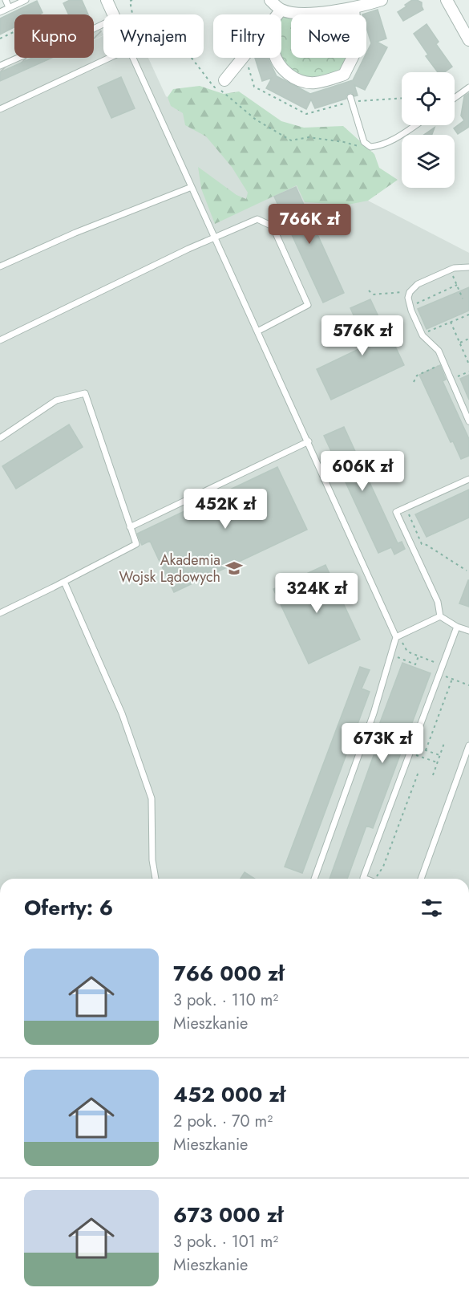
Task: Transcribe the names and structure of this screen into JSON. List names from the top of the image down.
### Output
{
  "places": {
    "school or university": ["Akademia Wojsk Lądowych"]
  },
  "page": {
    "chip": [
      "Kupno",
      "Wynajem",
      "Filtry",
      "Nowe"
    ],
    "price": [
      "766K zł",
      "576K zł",
      "606K zł",
      "452K zł",
      "324K zł",
      "673K zł"
    ],
    "heading": "Oferty: 6",
    "list": [
      {
        "name": "766 000 zł",
        "note": "3 pok. · 110 m² · Mieszkanie"
      },
      {
        "name": "452 000 zł",
        "note": "2 pok. · 70 m² · Mieszkanie"
      },
      {
        "name": "673 000 zł",
        "note": "3 pok. · 101 m² · Mieszkanie"
      }
    ]
  }
}
